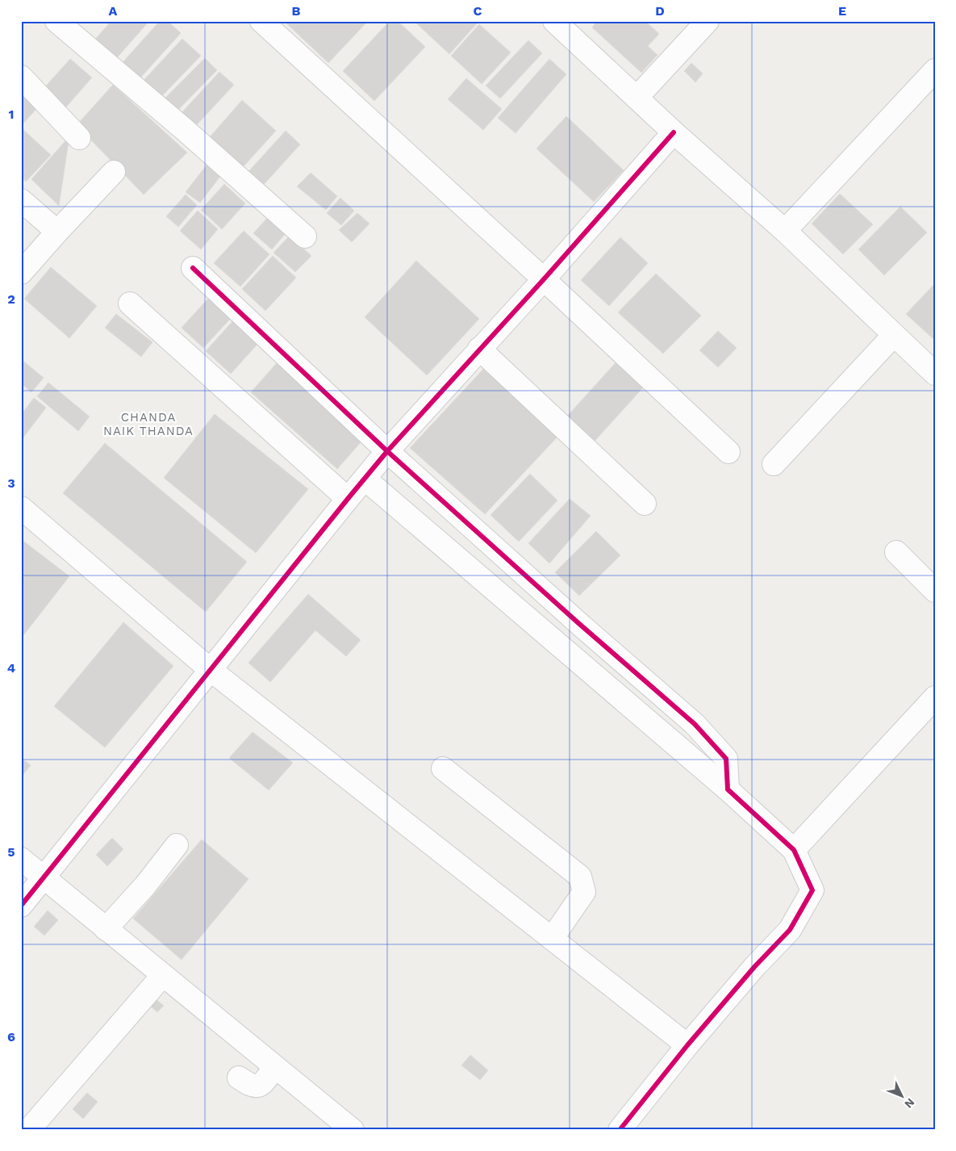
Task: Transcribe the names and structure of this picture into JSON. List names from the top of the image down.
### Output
{
  "districts": ["CHANDA NAIK THANDA"],
  "north": "bottom right",
  "grid": {
    "columns": [
      "A",
      "B",
      "C",
      "D",
      "E"
    ],
    "rows": [
      "1",
      "2",
      "3",
      "4",
      "5",
      "6"
    ]
  }
}
